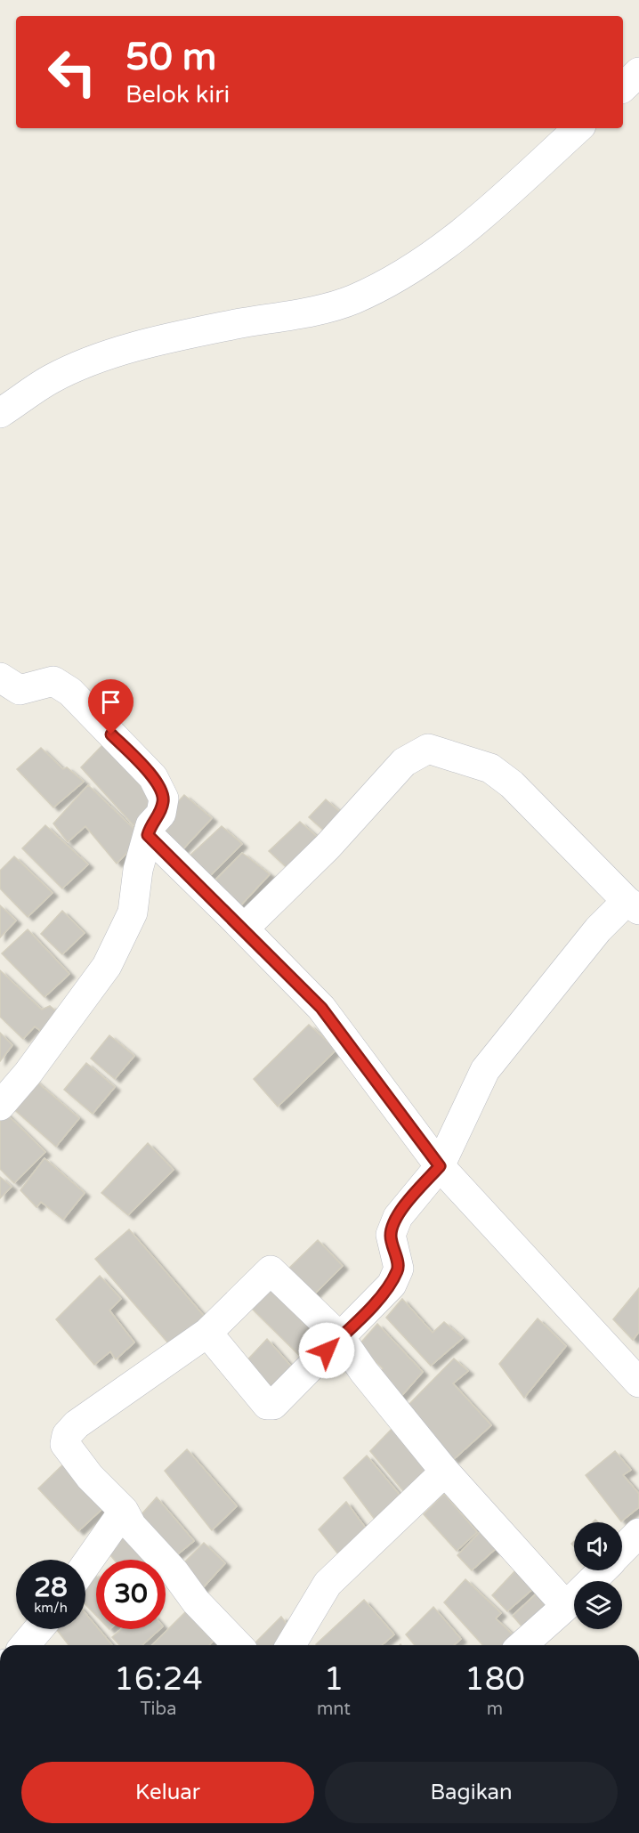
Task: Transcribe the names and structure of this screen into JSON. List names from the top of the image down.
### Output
{
  "page": {
    "turn": ["50 m", "Belok kiri"],
    "speed": "28 km/h",
    "limit": "30",
    "eta": [
      "16:24",
      "Tiba",
      "1",
      "mnt",
      "180",
      "m"
    ],
    "buttons": ["Keluar", "Bagikan"]
  }
}
